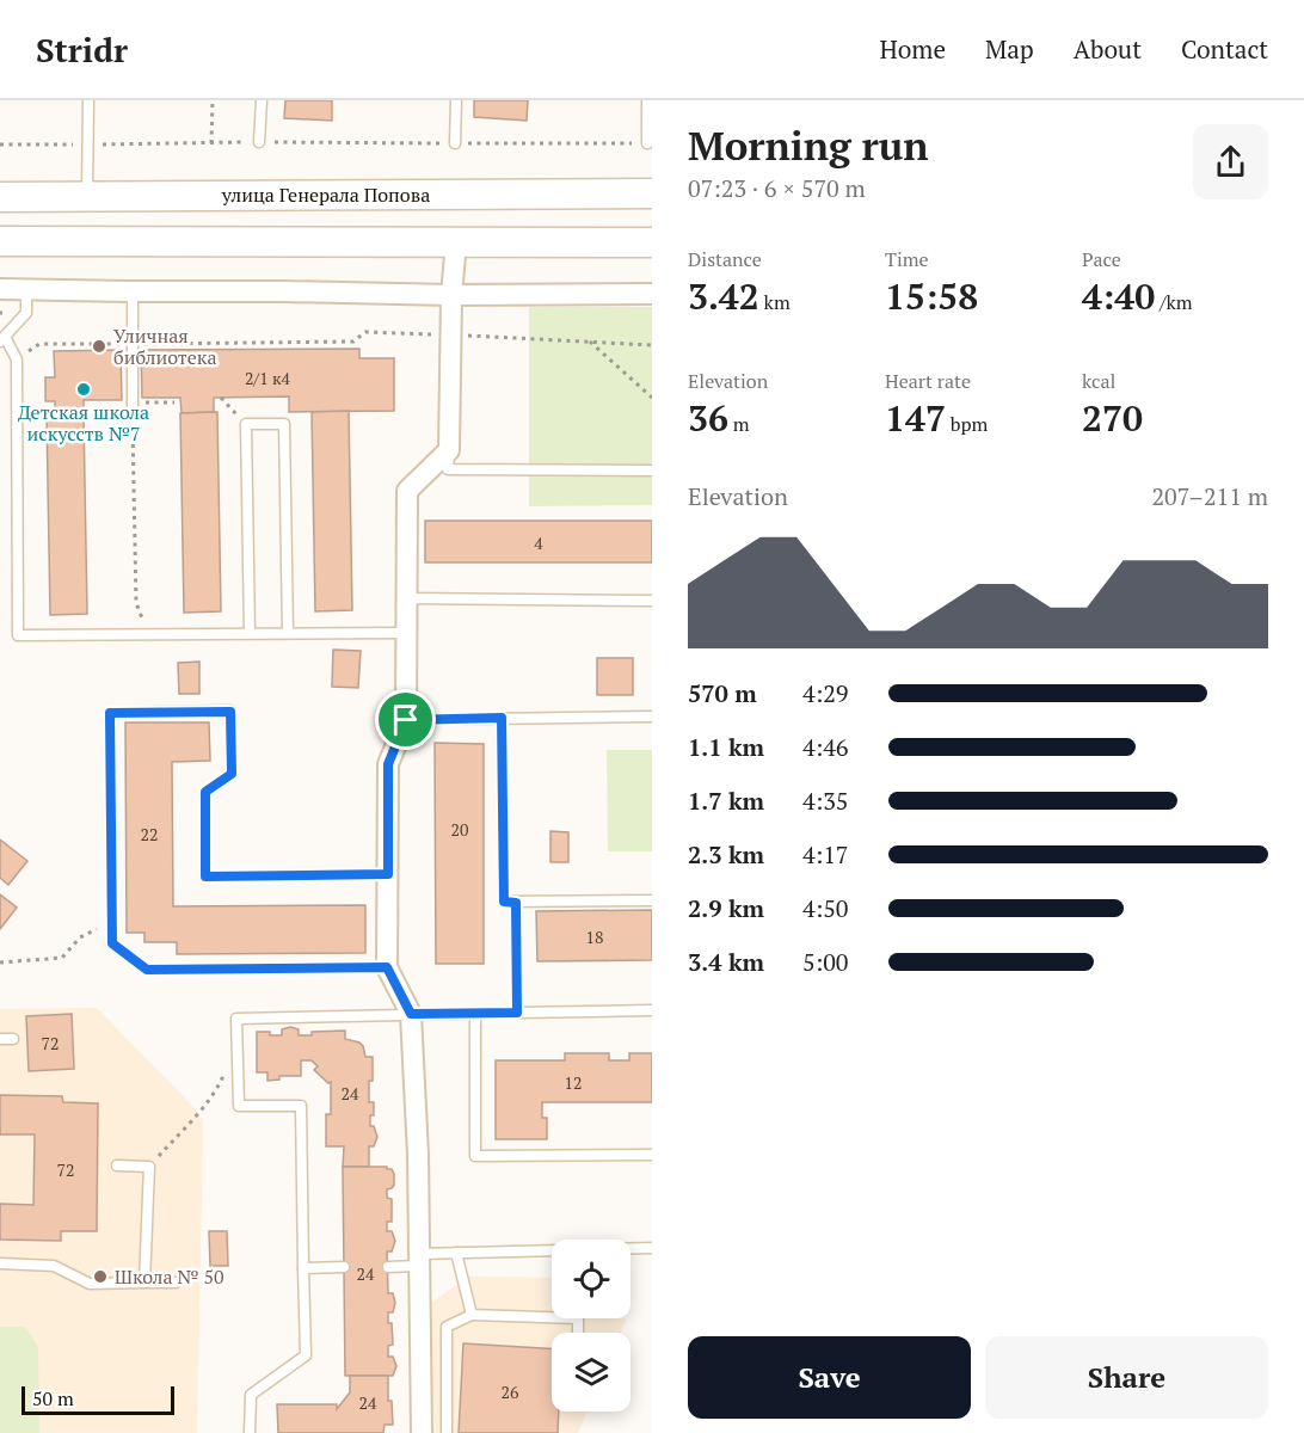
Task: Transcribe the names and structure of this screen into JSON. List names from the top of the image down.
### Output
{
  "streets": {
    "main road": ["улица Генерала Попова"]
  },
  "places": ["Уличная библиотека", "Детская школа искусств №7", "Школа № 50"],
  "house_numbers": [
    "2/1 к4",
    "4",
    "20",
    "22",
    "18",
    "72",
    "12",
    "24",
    "72",
    "24",
    "26",
    "24"
  ],
  "scale_bar": "50 m",
  "page": {
    "header": "Stridr",
    "nav": [
      "Home",
      "Map",
      "About",
      "Contact"
    ],
    "heading": ["Morning run", "07:23 · 6 × 570 m"],
    "stats": [
      ["Distance", "3.42 km"],
      ["Time", "15:58"],
      ["Pace", "4:40 /km"],
      ["Elevation", "36 m"],
      ["Heart rate", "147 bpm"],
      ["kcal", "270"]
    ],
    "chart": ["Elevation", "207–211 m"],
    "list": [
      {
        "name": "570 m",
        "note": "4:29"
      },
      {
        "name": "1.1 km",
        "note": "4:46"
      },
      {
        "name": "1.7 km",
        "note": "4:35"
      },
      {
        "name": "2.3 km",
        "note": "4:17"
      },
      {
        "name": "2.9 km",
        "note": "4:50"
      },
      {
        "name": "3.4 km",
        "note": "5:00"
      }
    ],
    "buttons": ["Save", "Share"],
    "scale": "50 m"
  }
}
